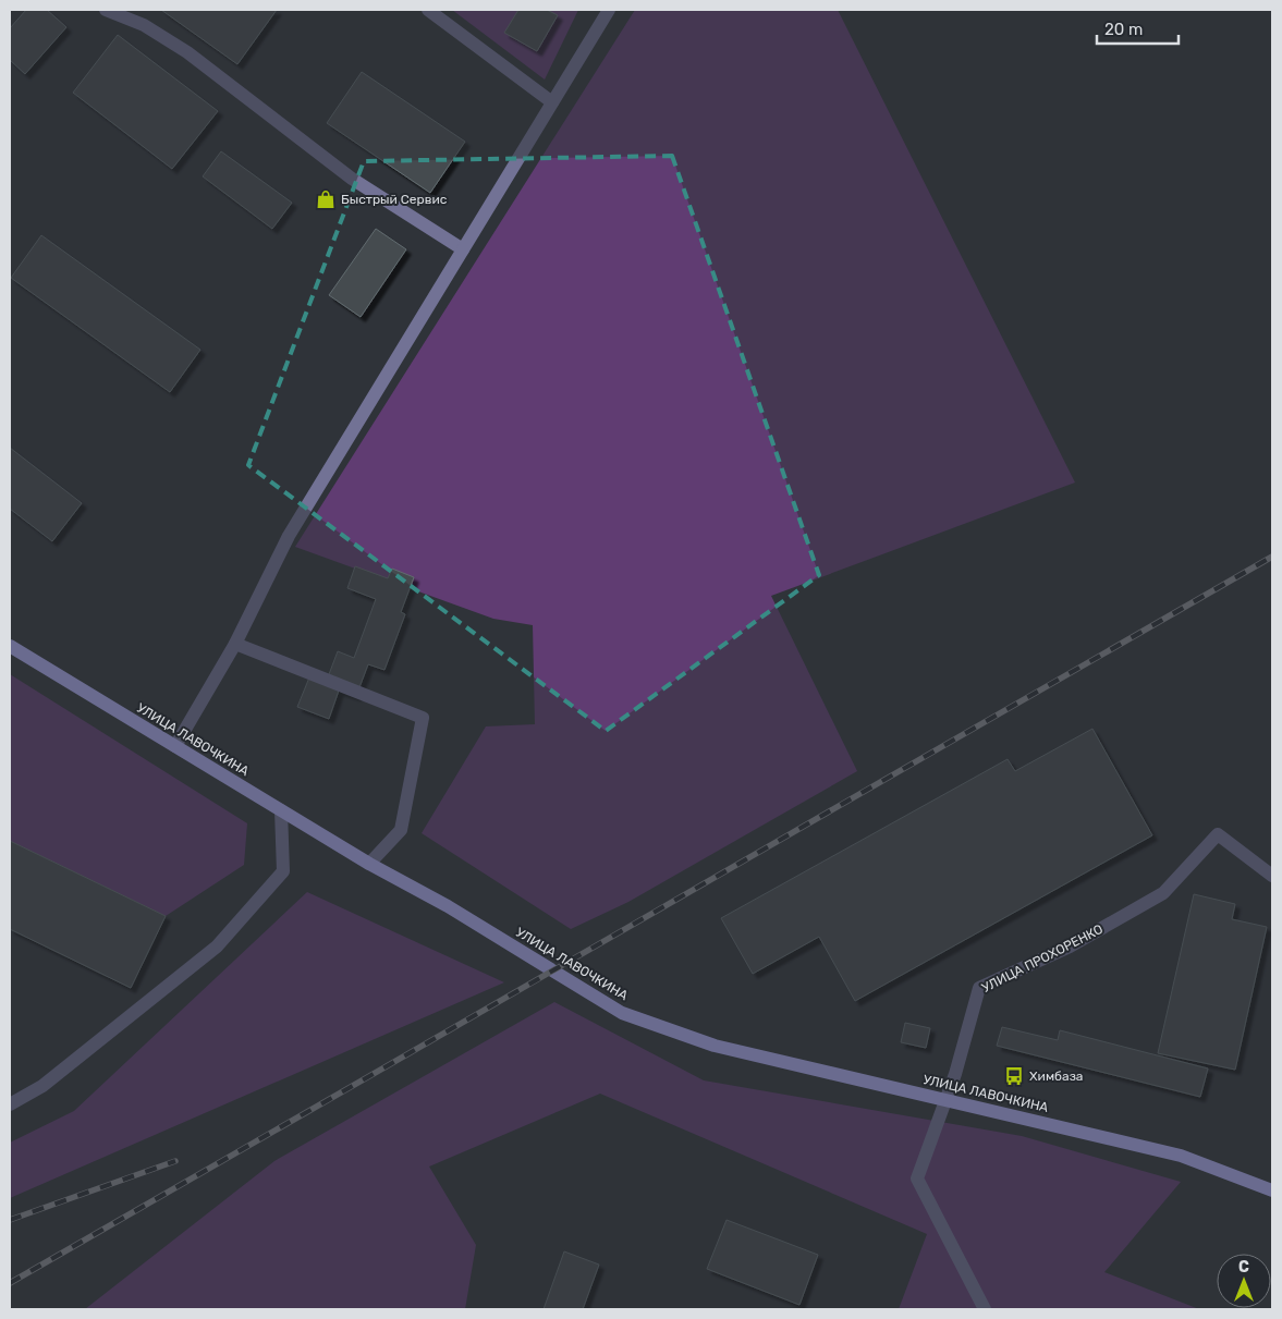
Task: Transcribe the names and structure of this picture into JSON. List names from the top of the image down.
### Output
{
  "streets": {
    "main road": ["УЛИЦА ЛАВОЧКИНА"],
    "street": ["УЛИЦА ПРОХОРЕНКО"]
  },
  "crossings": [
    ["УЛИЦА ЛАВОЧКИНА", "УЛИЦА ПРОХОРЕНКО"]
  ],
  "places": {
    "shop": ["Быстрый Сервис"],
    "bus stop": ["Химбаза"]
  },
  "scale_bar": "20 m",
  "north": "top"
}
